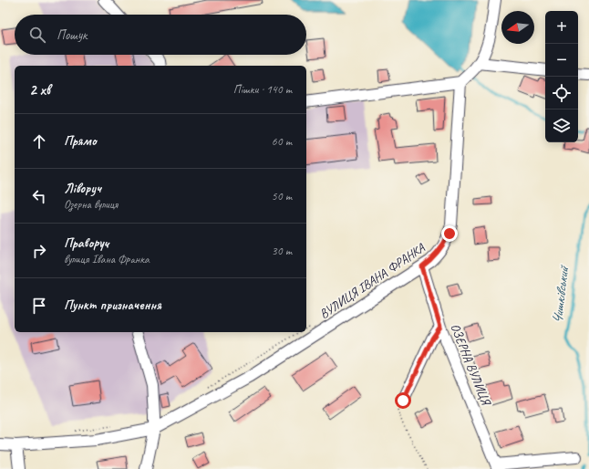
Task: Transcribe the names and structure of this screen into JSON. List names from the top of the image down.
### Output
{
  "streets": {
    "street": ["ВУЛИЦЯ ІВАНА ФРАНКА", "ОЗЕРНА ВУЛИЦЯ"]
  },
  "crossings": [
    ["ВУЛИЦЯ ІВАНА ФРАНКА", "ОЗЕРНА ВУЛИЦЯ"]
  ],
  "water": ["Чишківський"],
  "north": "left",
  "page": {
    "map_buttons": ["+", "−"],
    "search": "Пошук",
    "heading": ["2 хв", "Пішки · 140 m"],
    "list": [
      ["Прямо", "60 m"],
      ["Ліворуч", "Озерна вулиця", "50 m"],
      ["Праворуч", "вулиця Івана Франка", "30 m"],
      "Пункт призначення"
    ]
  }
}
